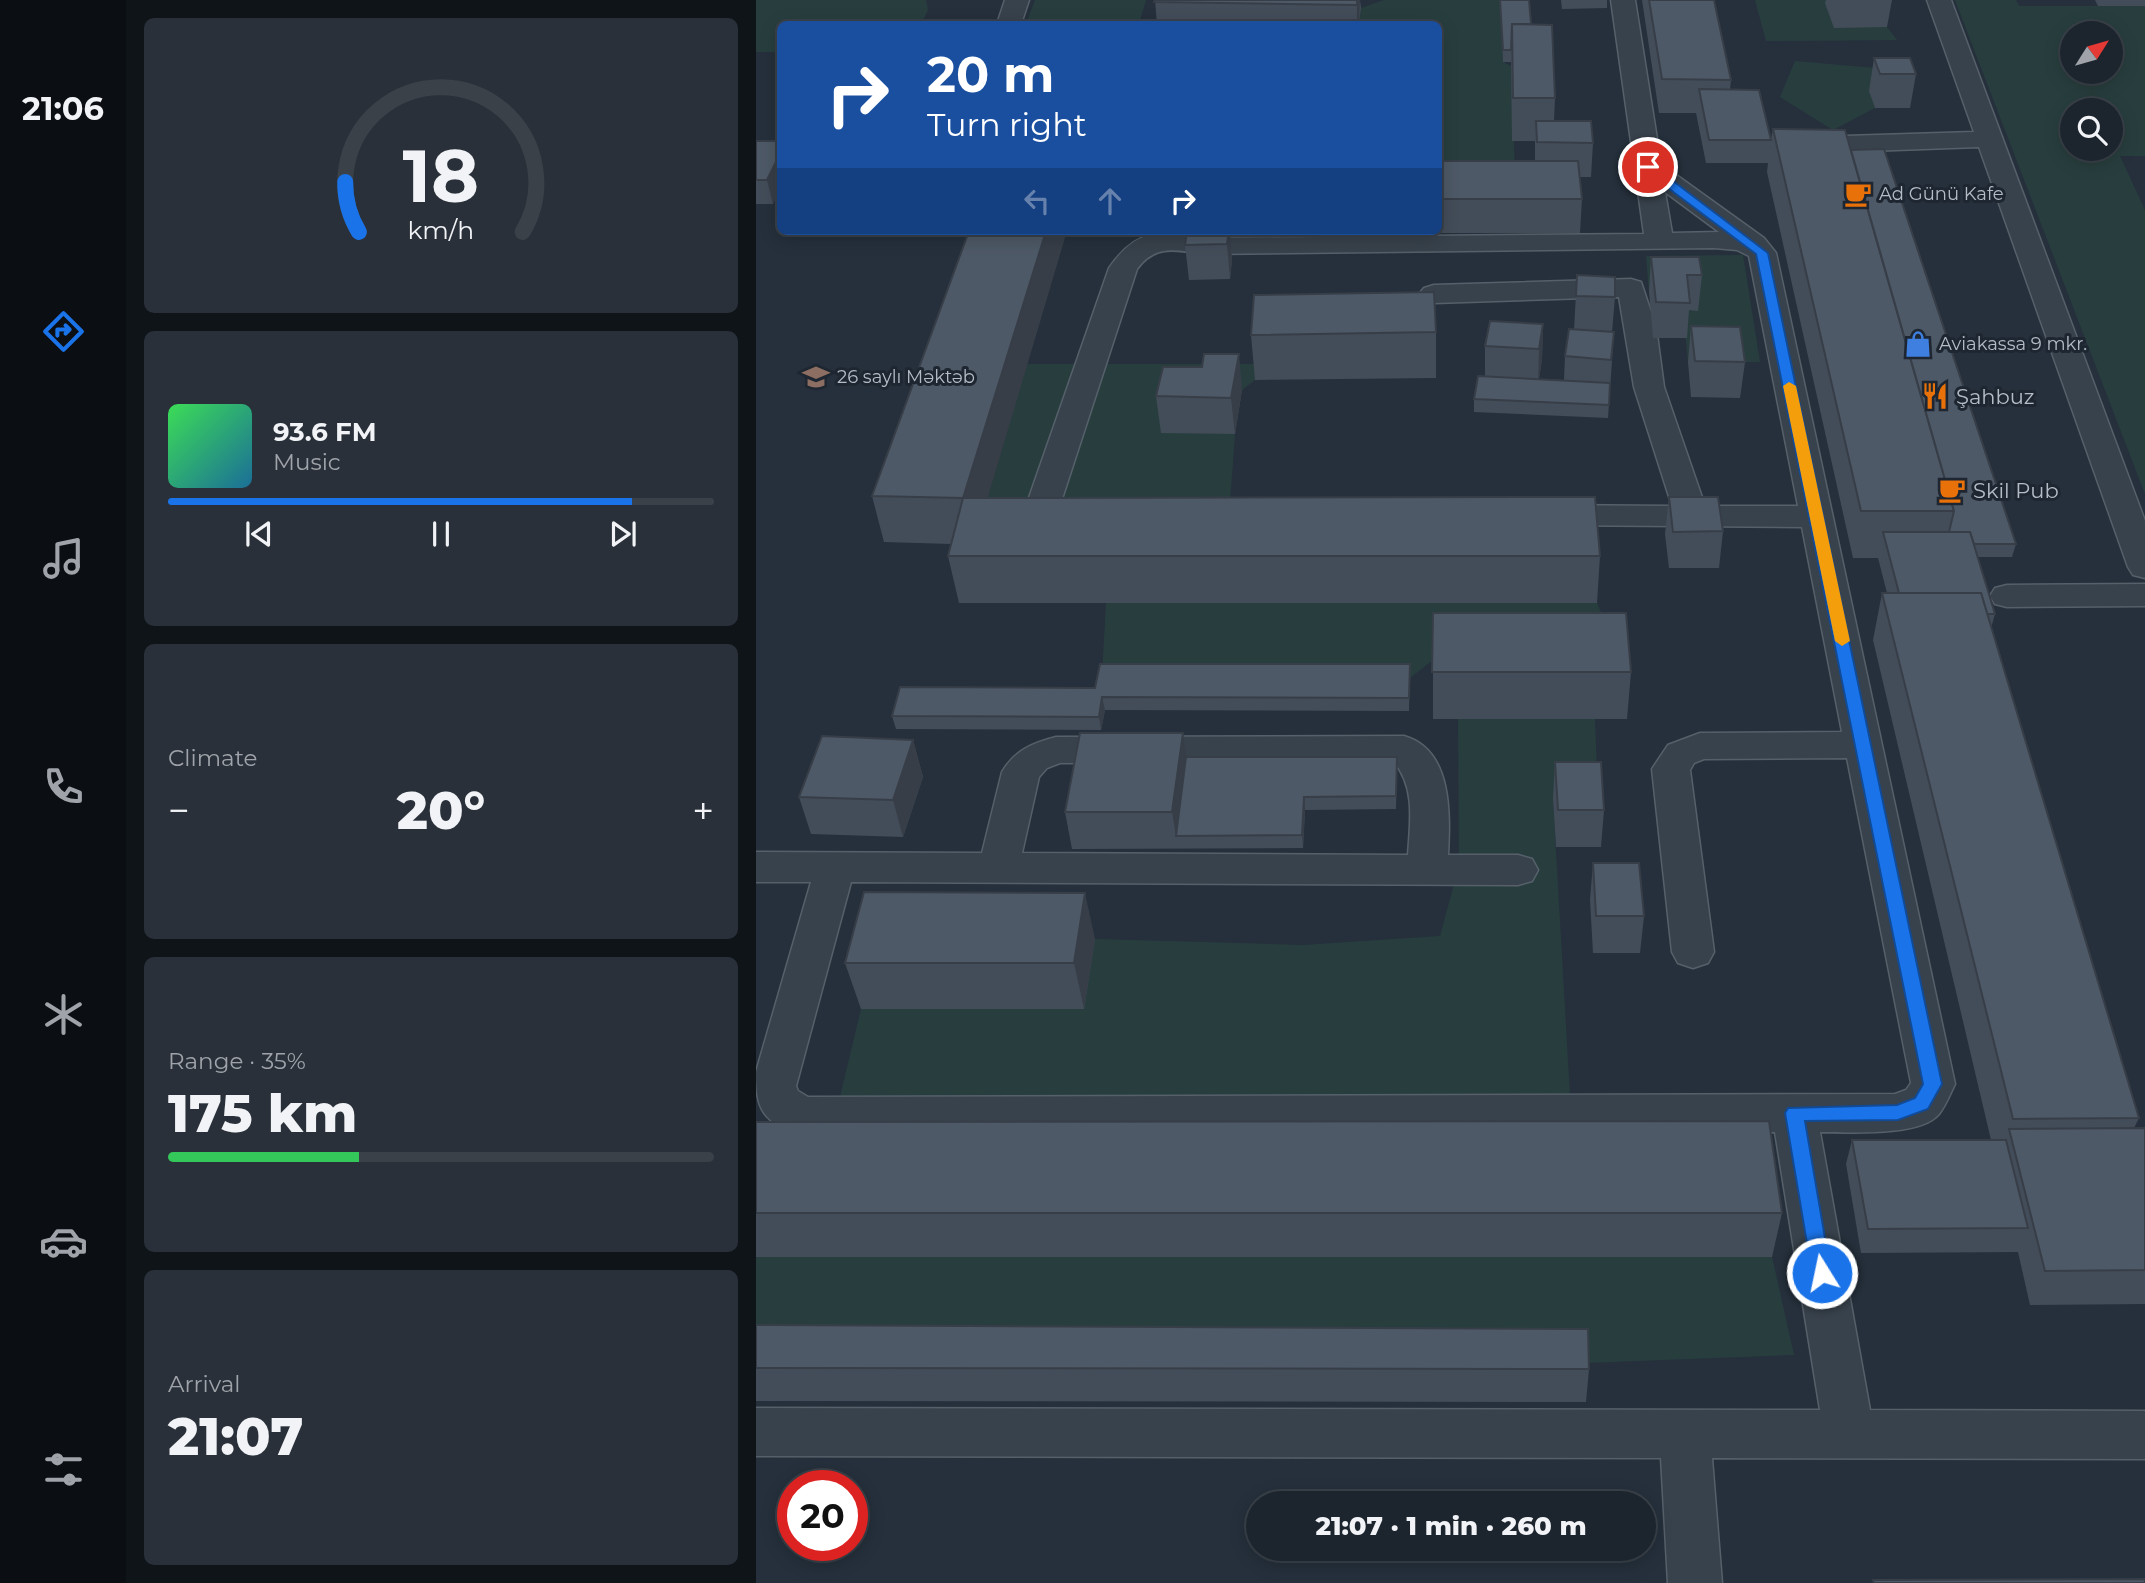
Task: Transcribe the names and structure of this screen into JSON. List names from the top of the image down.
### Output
{
  "places": {
    "cafe": ["Ad Günü Kafe", "Skil Pub"],
    "shop": ["Aviakassa 9 mkr."],
    "school or university": ["26 saylı Məktəb"],
    "restaurant": ["Şahbuz"]
  },
  "north": "top right",
  "page": {
    "tabs": "21:06",
    "turn": ["20 m", "Turn right"],
    "song": ["93.6 FM", "Music"],
    "tile": [
      "Climate",
      ["Range · 35%", "175 km"],
      ["Arrival", "21:07"]
    ],
    "heat": ["−", "20°", "+"],
    "limit": "20",
    "trip": "21:07 · 1 min · 260 m",
    "gauge": ["18", "km/h"]
  }
}
